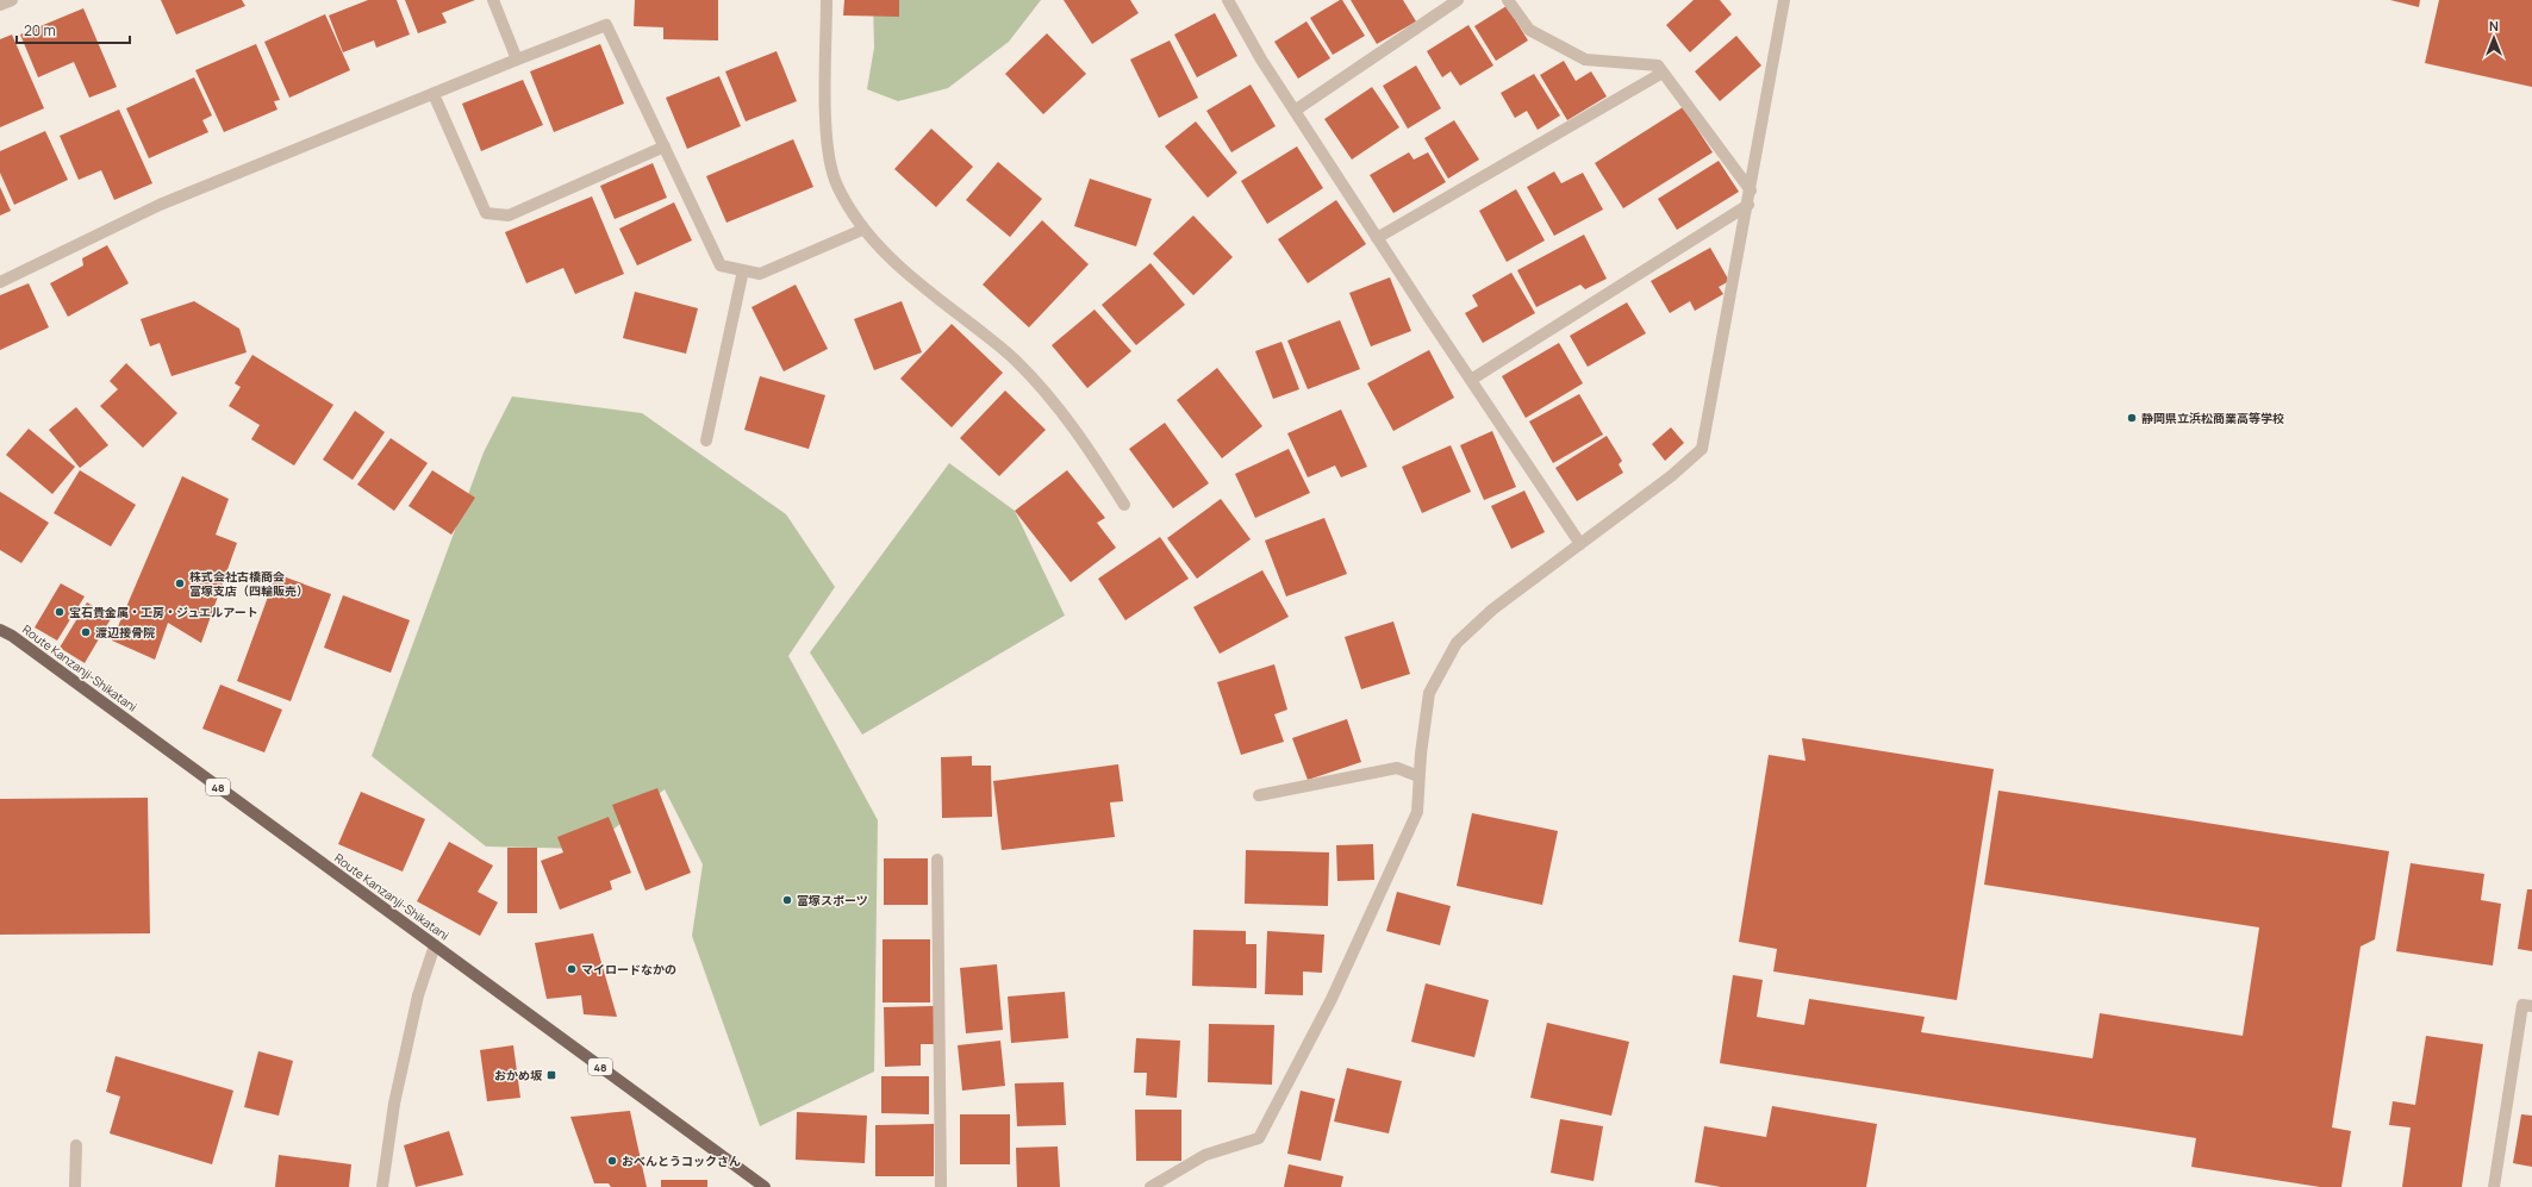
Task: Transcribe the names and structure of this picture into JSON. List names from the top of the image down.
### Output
{
  "streets": {
    "main road": ["Route Kanzanji-Shikatani", "48"]
  },
  "places": {
    "other": [
      "静岡県立浜松商業高等学校",
      "株式会社古橋商会 富塚支店（四輪販売）",
      "宝石貴金属・工房・ジュエルアート",
      "渡辺接骨院",
      "富塚スポーツ",
      "マイロードなかの",
      "おべんとうコックさん"
    ],
    "transit": ["おかめ坂"]
  },
  "scale_bar": "20 m",
  "north": "top"
}
